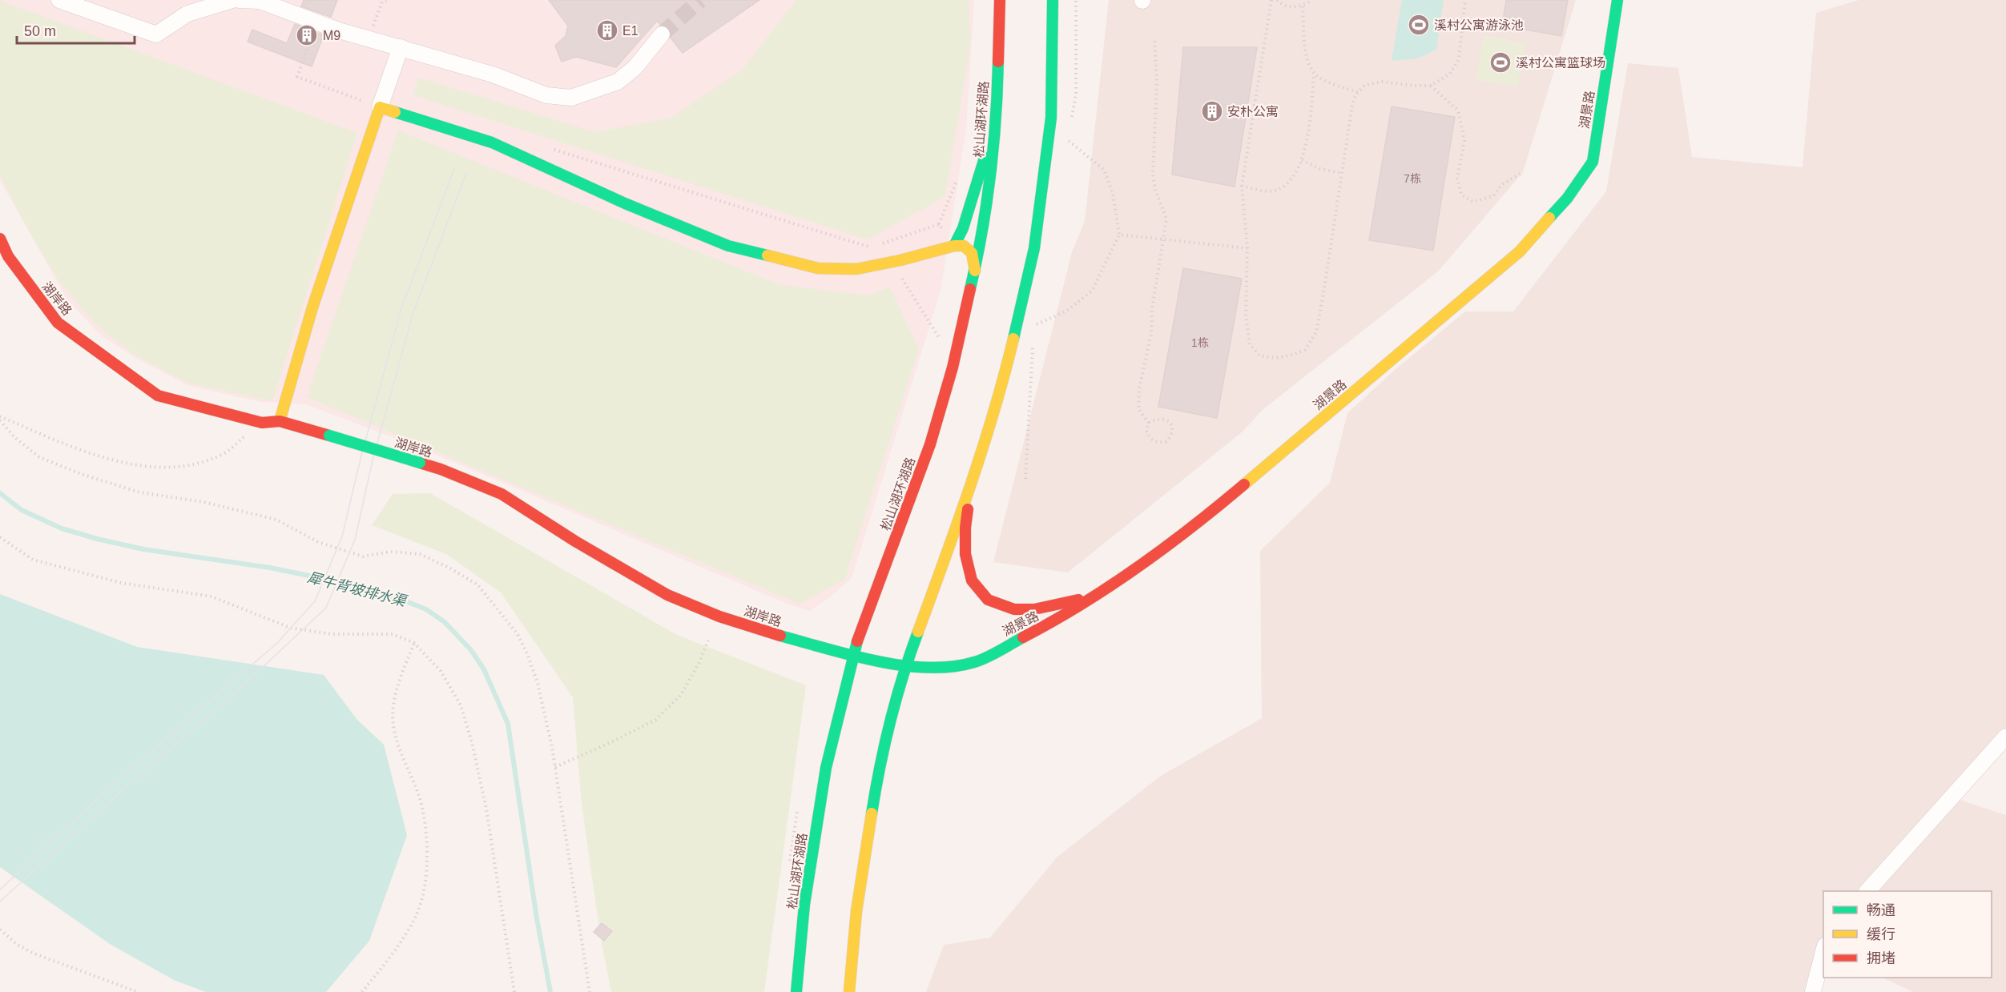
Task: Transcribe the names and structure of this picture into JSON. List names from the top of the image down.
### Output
{
  "streets": {
    "main road": ["湖景路", "松山湖环湖路", "湖岸路"]
  },
  "crossings": [
    ["湖景路", "湖岸路"],
    ["松山湖环湖路", "湖岸路"]
  ],
  "water": ["犀牛背坡排水渠"],
  "places": {
    "sports": ["溪村公寓游泳池", "溪村公寓篮球场"],
    "building": ["E1", "M9", "安朴公寓"]
  },
  "house_numbers": ["7栋", "1栋"],
  "legend": ["畅通", "缓行", "拥堵"],
  "scale_bar": "50 m"
}
